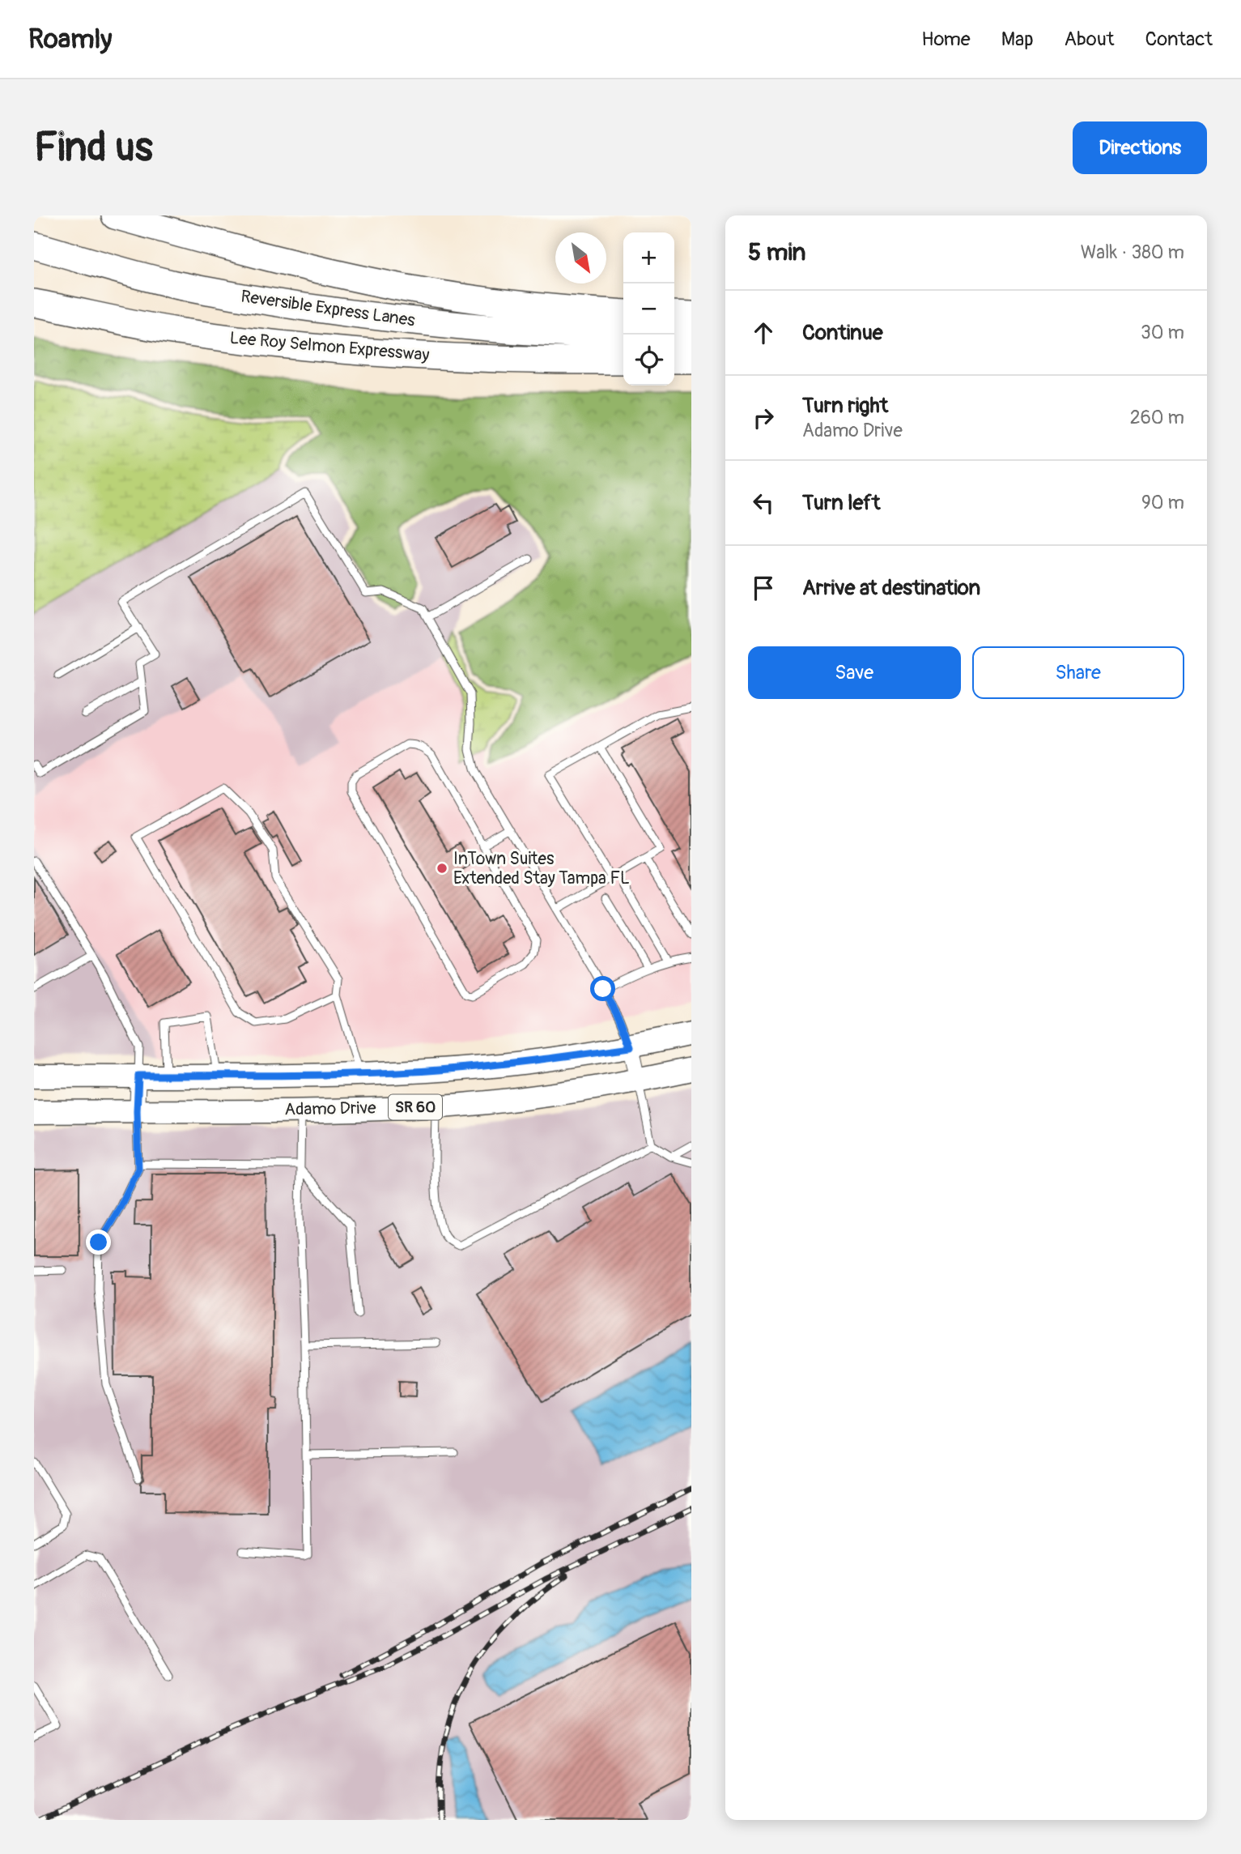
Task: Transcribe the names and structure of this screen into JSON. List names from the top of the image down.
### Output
{
  "streets": {
    "highway": ["Reversible Express Lanes", "Lee Roy Selmon Expressway"],
    "main road": ["SR 60", "Adamo Drive"]
  },
  "places": ["InTown Suites Extended Stay Tampa FL"],
  "north": "bottom right",
  "page": {
    "header": "Roamly",
    "nav": [
      "Home",
      "Map",
      "About",
      "Contact"
    ],
    "buttons": [
      "Directions",
      ["Save", "Share"]
    ],
    "title": "Find us",
    "heading": ["5 min", "Walk · 380 m"],
    "map_buttons": ["+", "−"],
    "list": [
      ["Continue", "30 m"],
      ["Turn right", "Adamo Drive", "260 m"],
      ["Turn left", "90 m"],
      "Arrive at destination"
    ]
  }
}
